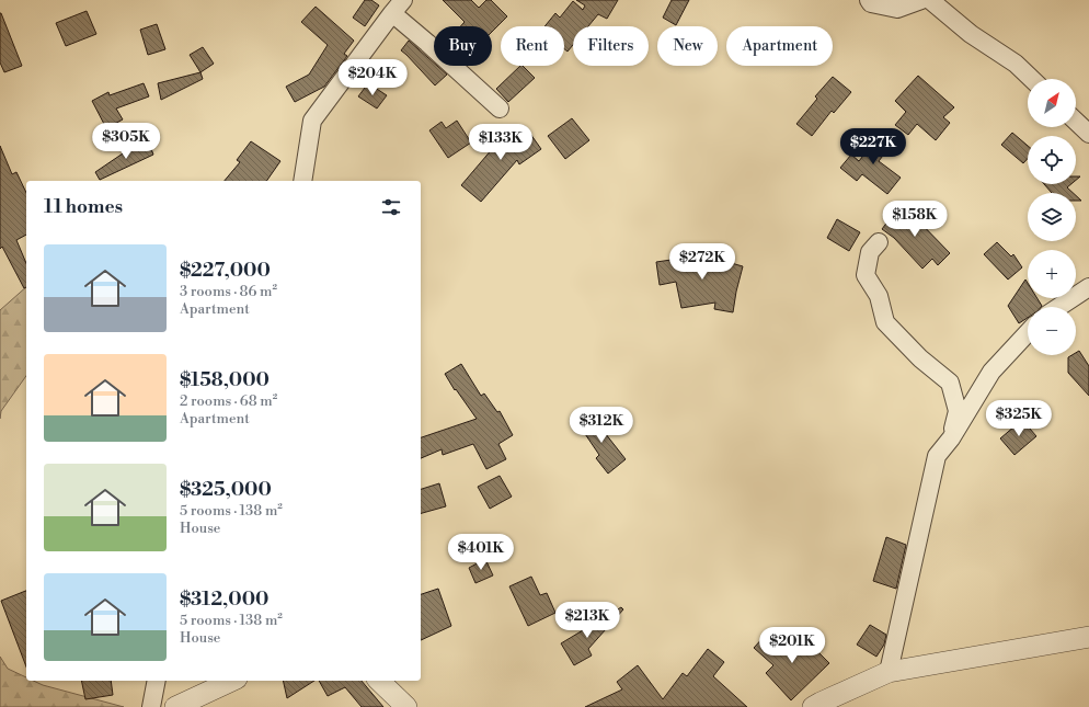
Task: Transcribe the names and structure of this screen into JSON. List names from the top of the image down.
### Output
{
  "north": "top right",
  "page": {
    "chip": [
      "Buy",
      "Rent",
      "Filters",
      "New",
      "Apartment"
    ],
    "price": [
      "$204K",
      "$305K",
      "$133K",
      "$227K",
      "$158K",
      "$272K",
      "$325K",
      "$312K",
      "$401K",
      "$213K",
      "$201K"
    ],
    "map_buttons": ["+", "−"],
    "heading": "11 homes",
    "list": [
      {
        "name": "$227,000",
        "note": "3 rooms · 86 m² · Apartment"
      },
      {
        "name": "$158,000",
        "note": "2 rooms · 68 m² · Apartment"
      },
      {
        "name": "$325,000",
        "note": "5 rooms · 138 m² · House"
      },
      {
        "name": "$312,000",
        "note": "5 rooms · 138 m² · House"
      }
    ]
  }
}
